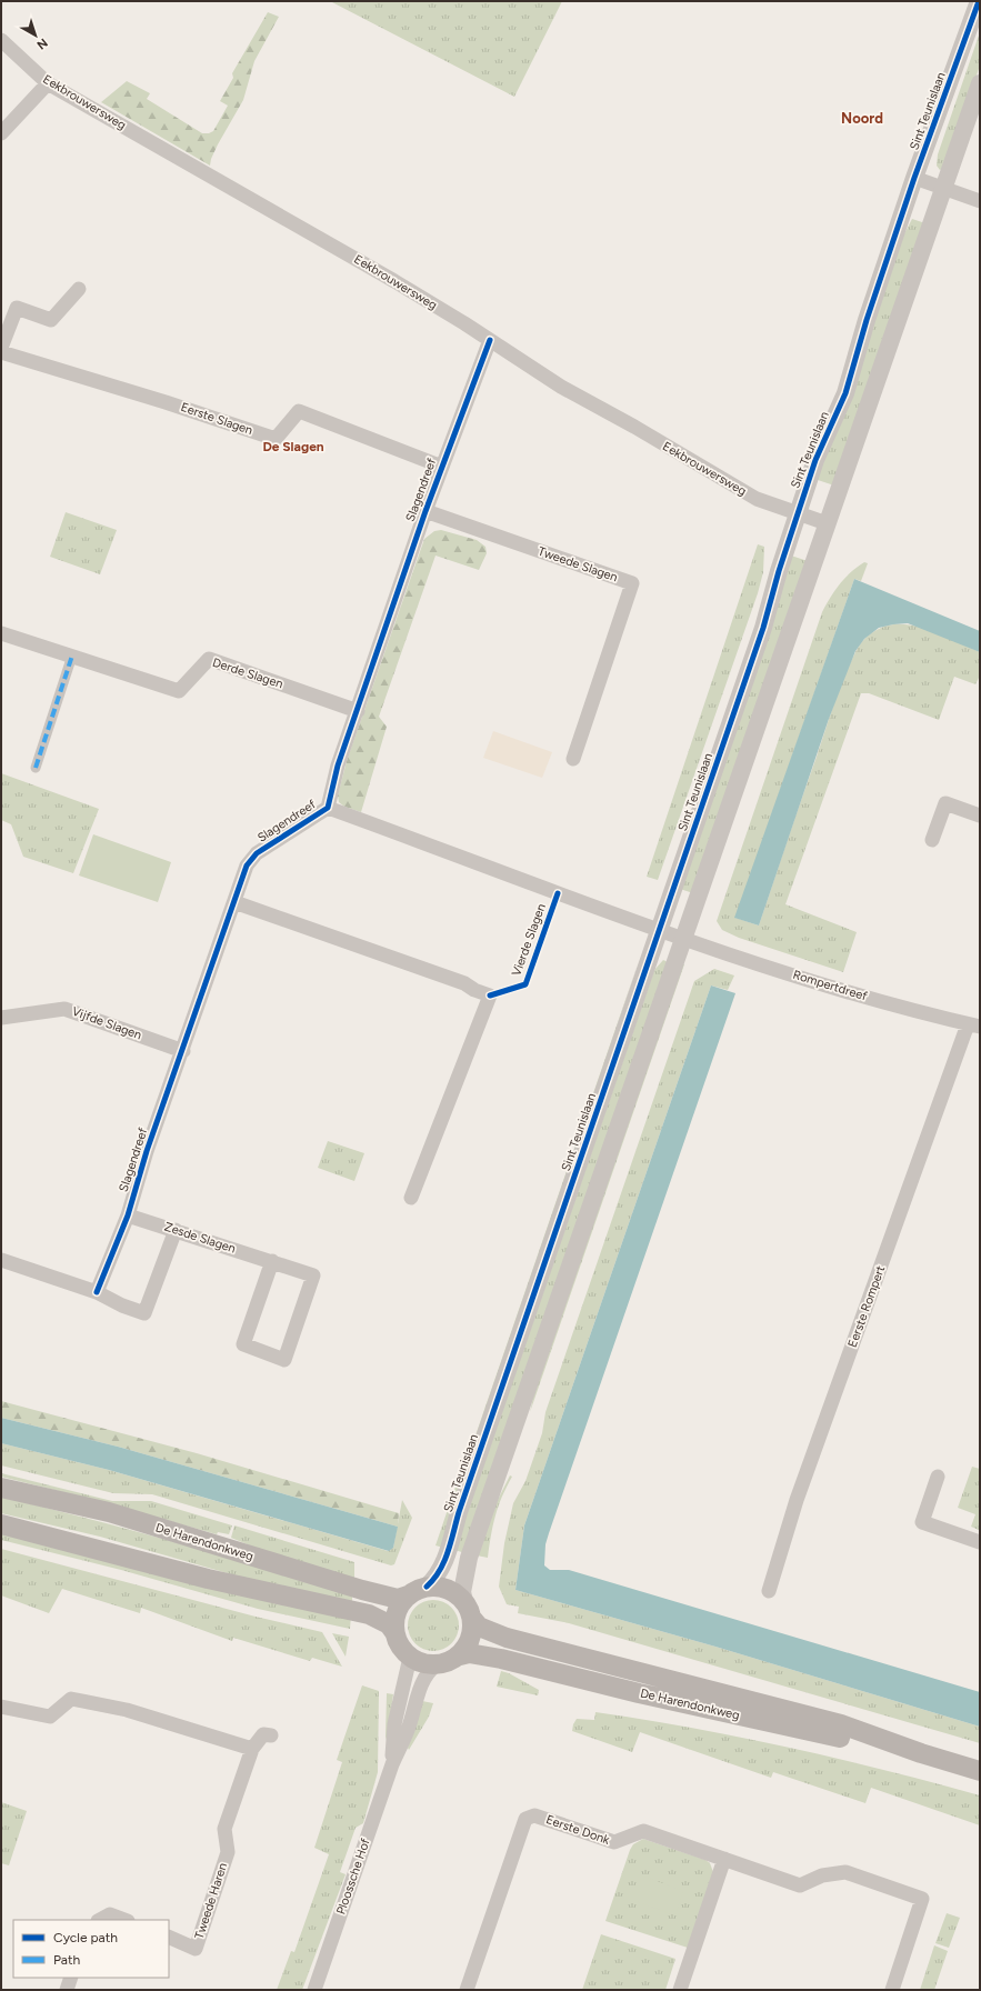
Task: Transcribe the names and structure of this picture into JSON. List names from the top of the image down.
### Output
{
  "streets": {
    "main road": ["De Harendonkweg"],
    "street": [
      "Eekbrouwersweg",
      "Sint Teunislaan",
      "Eerste Slagen",
      "Slagendreef",
      "Tweede Slagen",
      "Derde Slagen",
      "Rompertdreef",
      "Vijfde Slagen",
      "Zesde Slagen",
      "Eerste Rompert",
      "Eerste Donk",
      "Ploossche Hof",
      "Tweede Haren"
    ],
    "cycle path": ["Vierde Slagen"]
  },
  "crossings": [
    ["Eekbrouwersweg", "Sint Teunislaan"],
    ["Eekbrouwersweg", "Slagendreef"],
    ["Sint Teunislaan", "Slagendreef"],
    ["Sint Teunislaan", "De Harendonkweg"],
    ["Sint Teunislaan", "Ploossche Hof"],
    ["Eerste Slagen", "Slagendreef"],
    ["Slagendreef", "Tweede Slagen"],
    ["Slagendreef", "Derde Slagen"],
    ["Slagendreef", "Vijfde Slagen"],
    ["Slagendreef", "Zesde Slagen"],
    ["Rompertdreef", "Eerste Rompert"],
    ["De Harendonkweg", "Ploossche Hof"]
  ],
  "districts": ["Noord", "De Slagen"],
  "legend": ["Cycle path", "Path"],
  "north": "bottom right"
}
